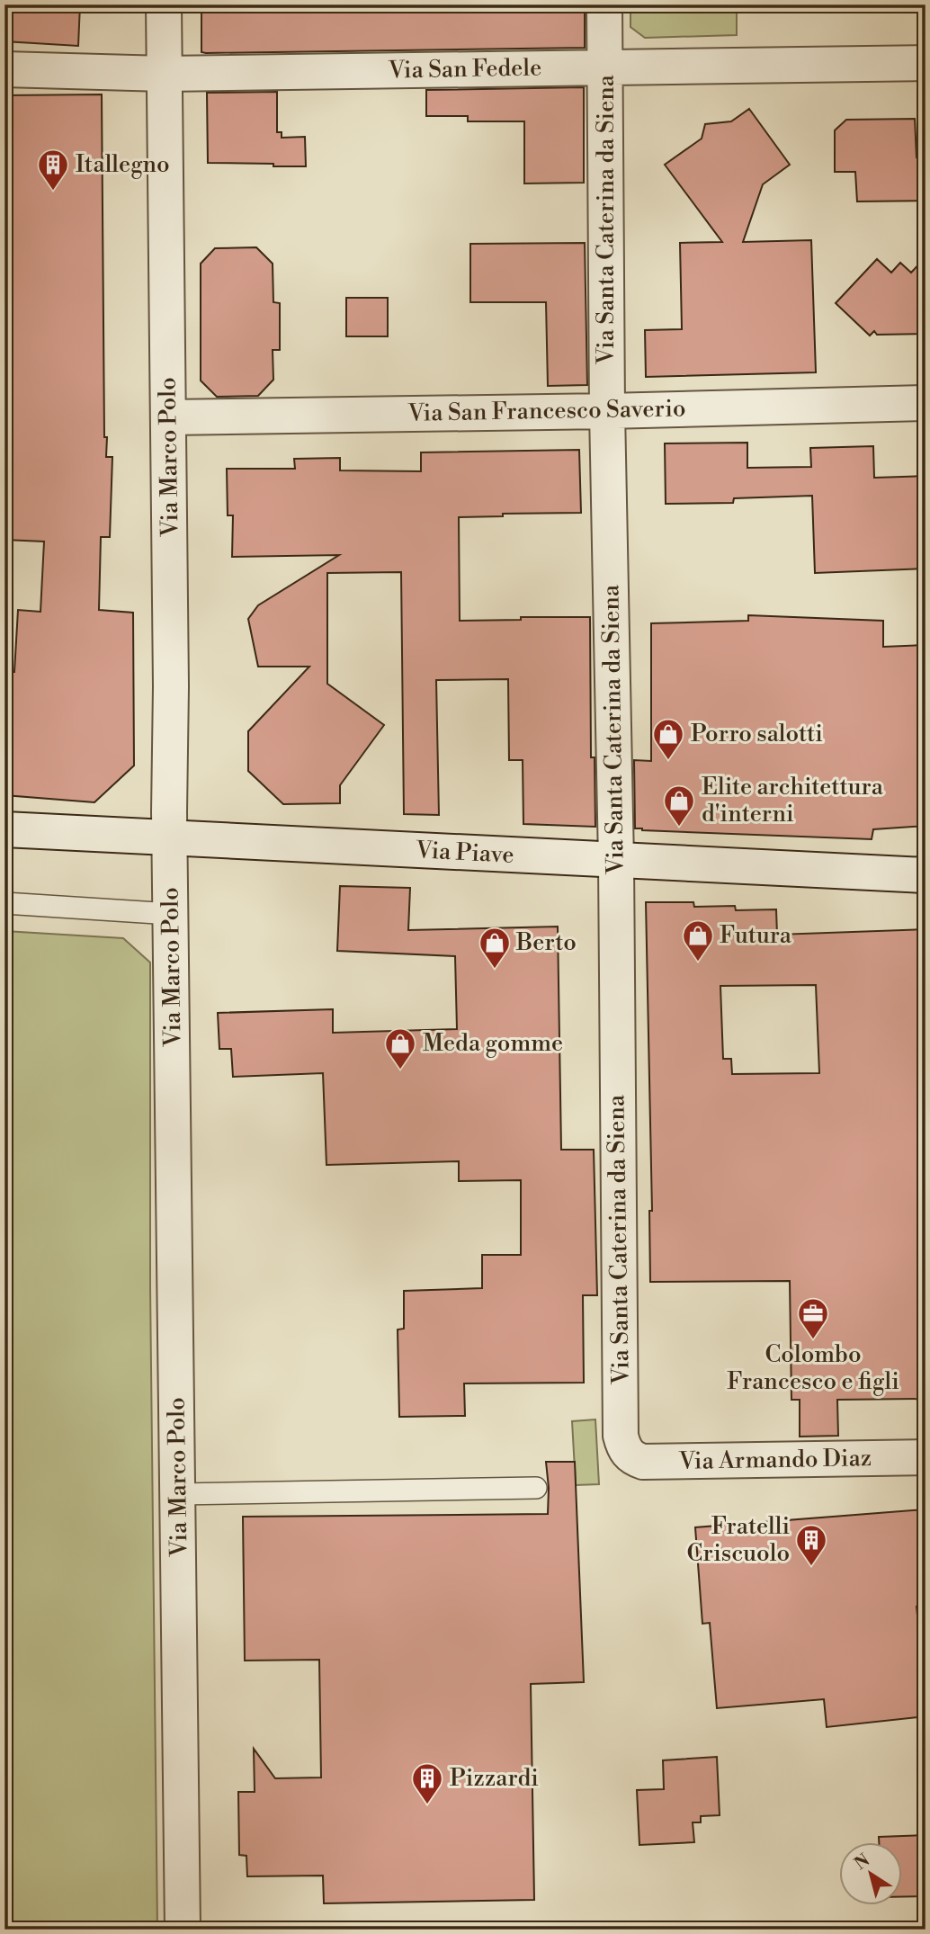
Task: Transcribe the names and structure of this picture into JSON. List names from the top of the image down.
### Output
{
  "streets": {
    "street": [
      "Via San Fedele",
      "Via Santa Caterina da Siena",
      "Via San Francesco Saverio",
      "Via Marco Polo",
      "Via Piave",
      "Via Armando Diaz"
    ]
  },
  "crossings": [
    ["Via San Fedele", "Via Santa Caterina da Siena"],
    ["Via San Fedele", "Via Marco Polo"],
    ["Via Santa Caterina da Siena", "Via San Francesco Saverio"],
    ["Via Santa Caterina da Siena", "Via Piave"],
    ["Via Santa Caterina da Siena", "Via Armando Diaz"],
    ["Via San Francesco Saverio", "Via Marco Polo"],
    ["Via Marco Polo", "Via Piave"]
  ],
  "places": {
    "building": ["Itallegno", "Fratelli Criscuolo", "Pizzardi"],
    "shop": [
      "Porro salotti",
      "Elite architettura d'interni",
      "Futura",
      "Berto",
      "Meda gomme"
    ],
    "office": ["Colombo Francesco e figli"]
  },
  "north": "top left"
}
